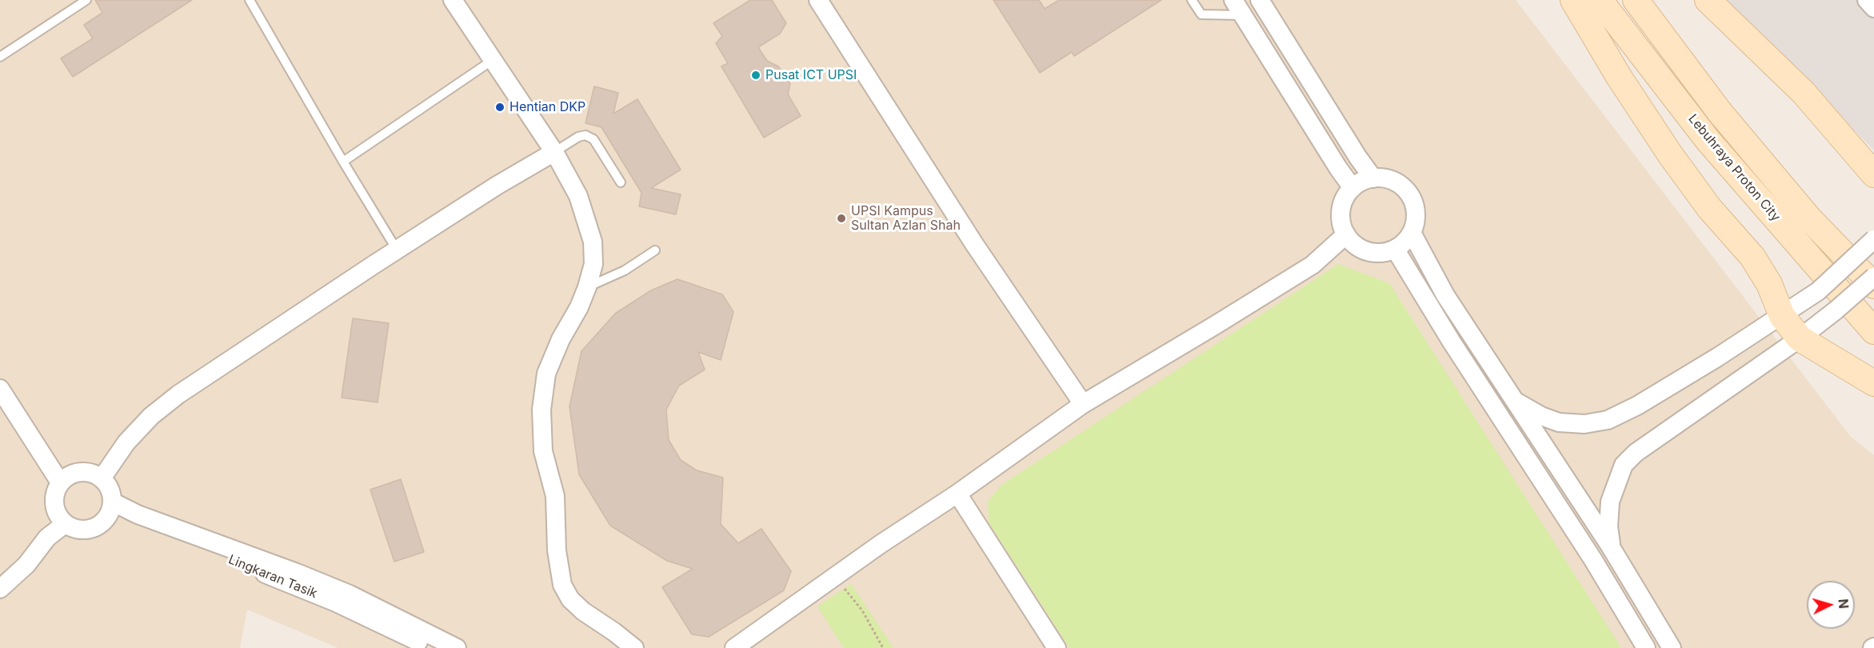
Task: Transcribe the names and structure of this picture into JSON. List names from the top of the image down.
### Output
{
  "streets": {
    "main road": ["Lebuhraya Proton City"],
    "street": ["Lingkaran Tasik"]
  },
  "places": ["Pusat ICT UPSI", "Hentian DKP", "UPSI Kampus Sultan Azlan Shah"],
  "north": "right"
}
